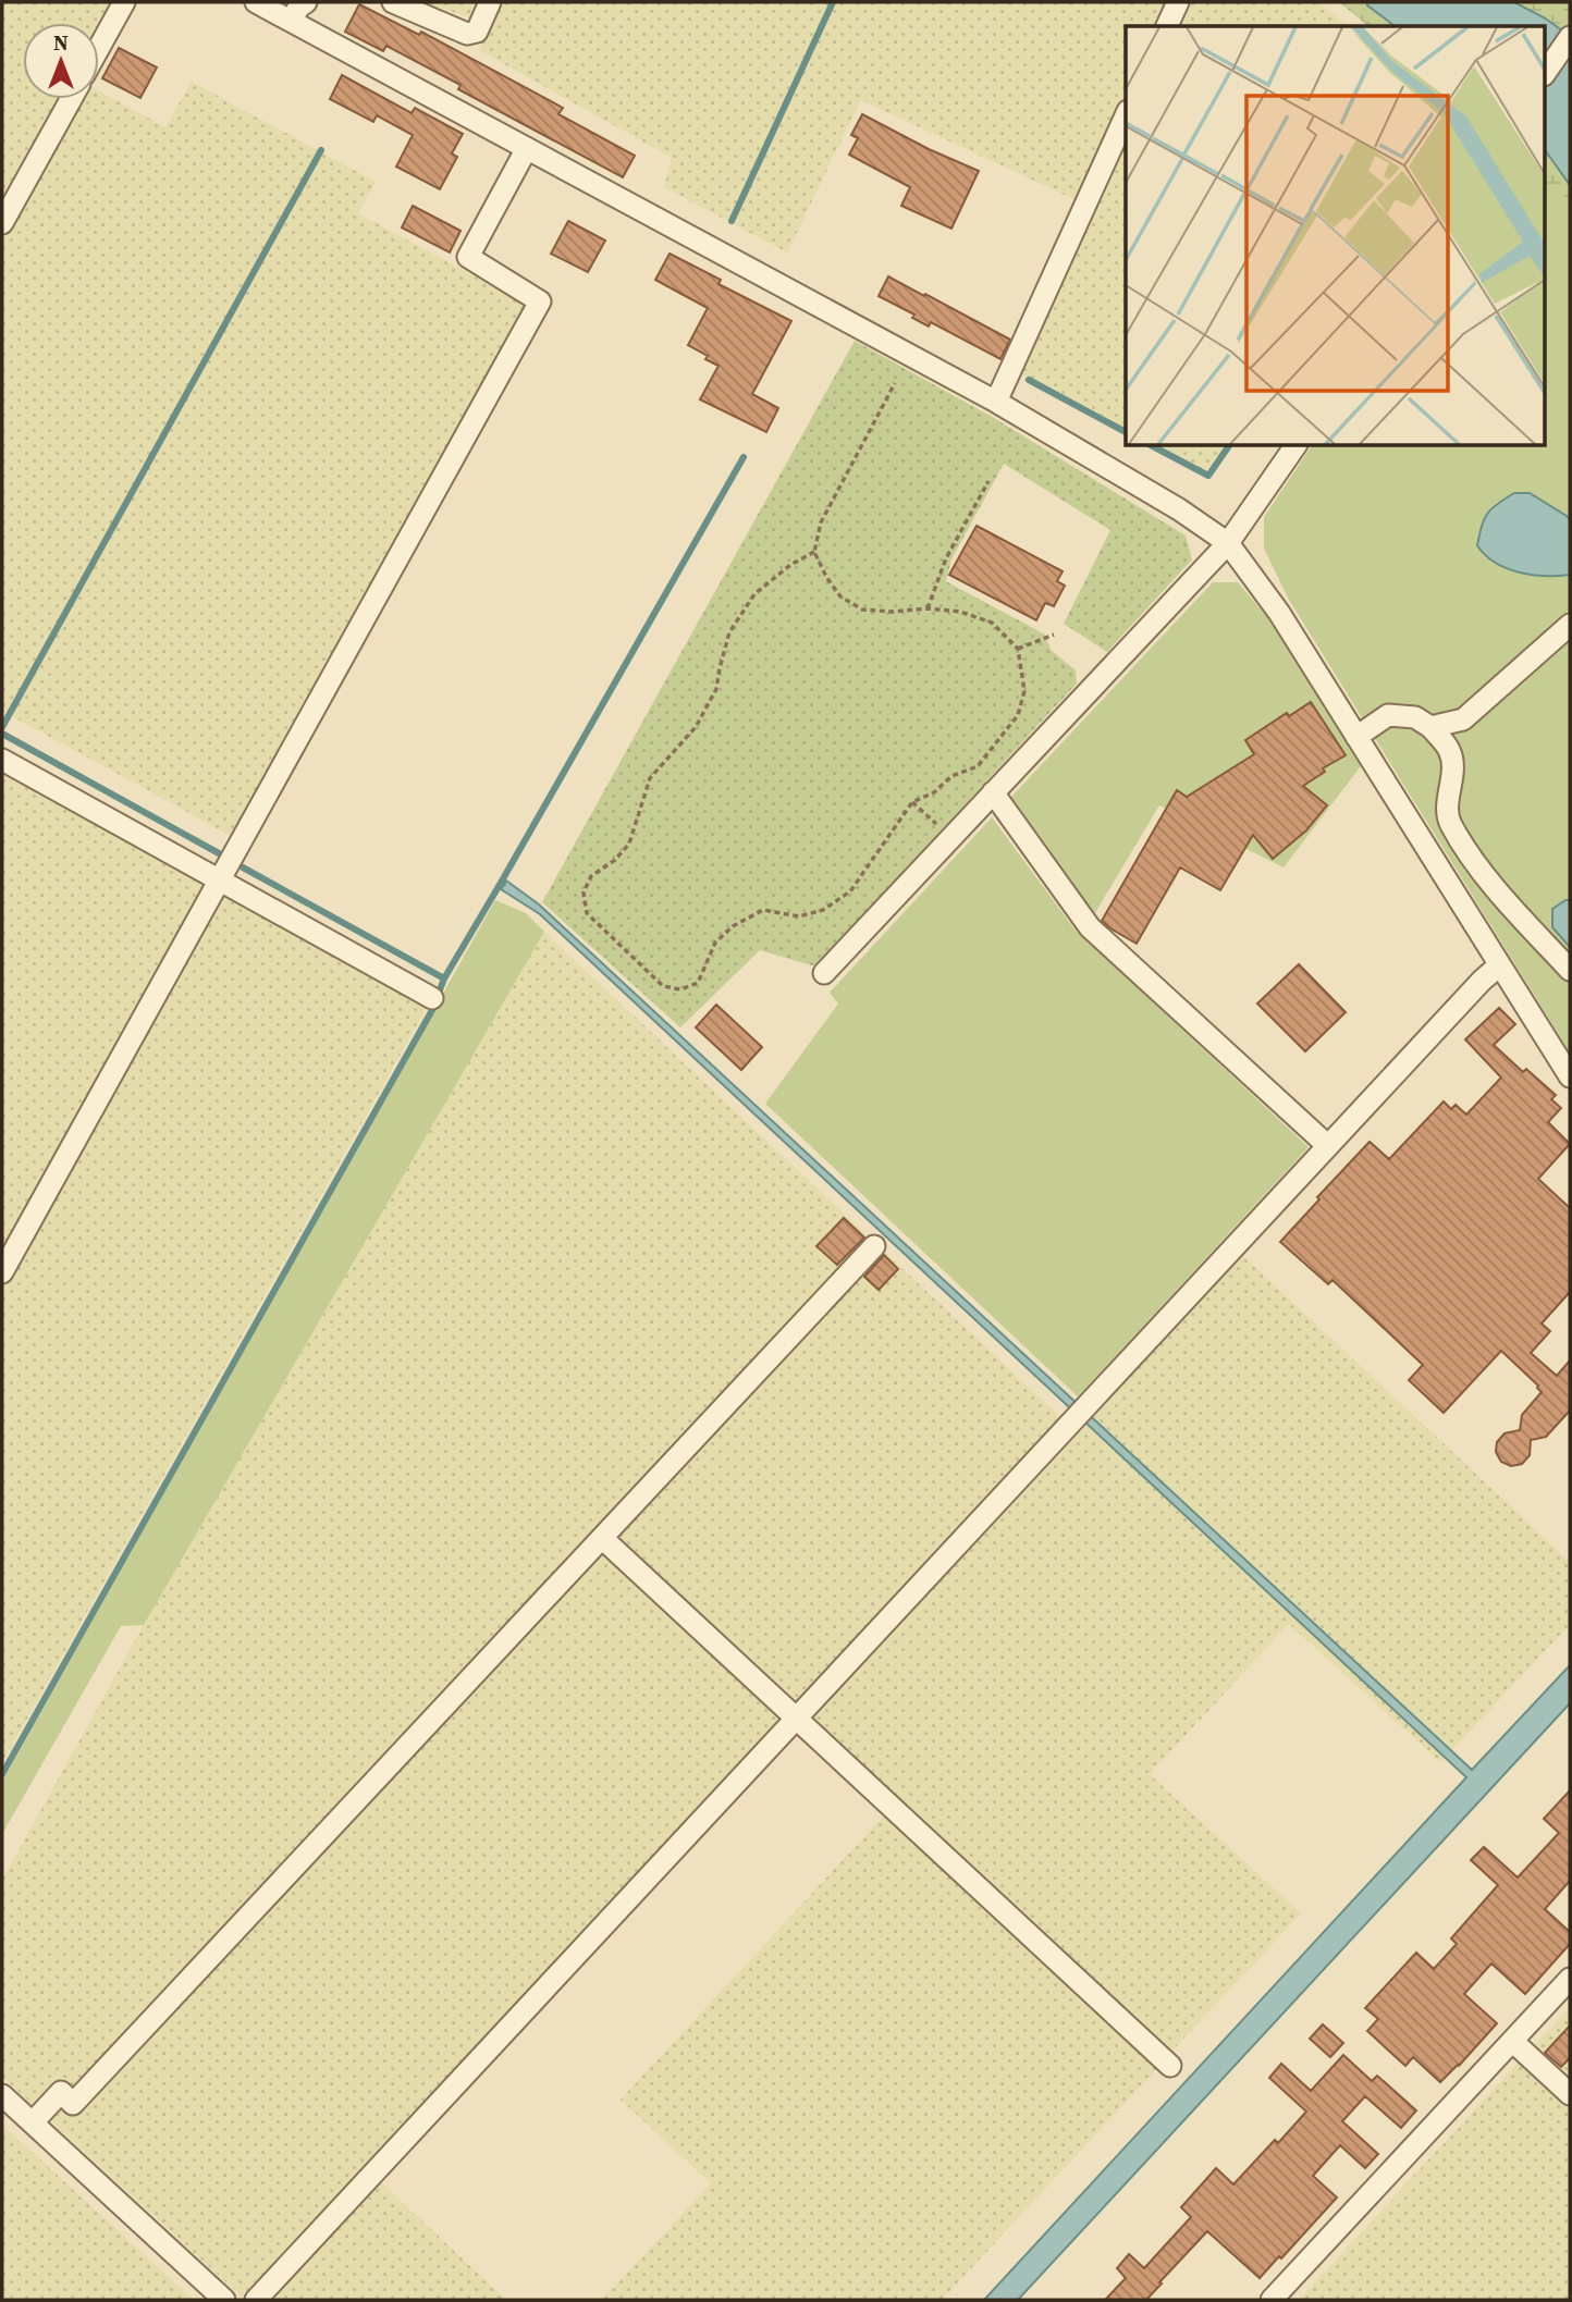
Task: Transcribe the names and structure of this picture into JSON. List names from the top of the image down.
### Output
{
  "north": "top"
}
